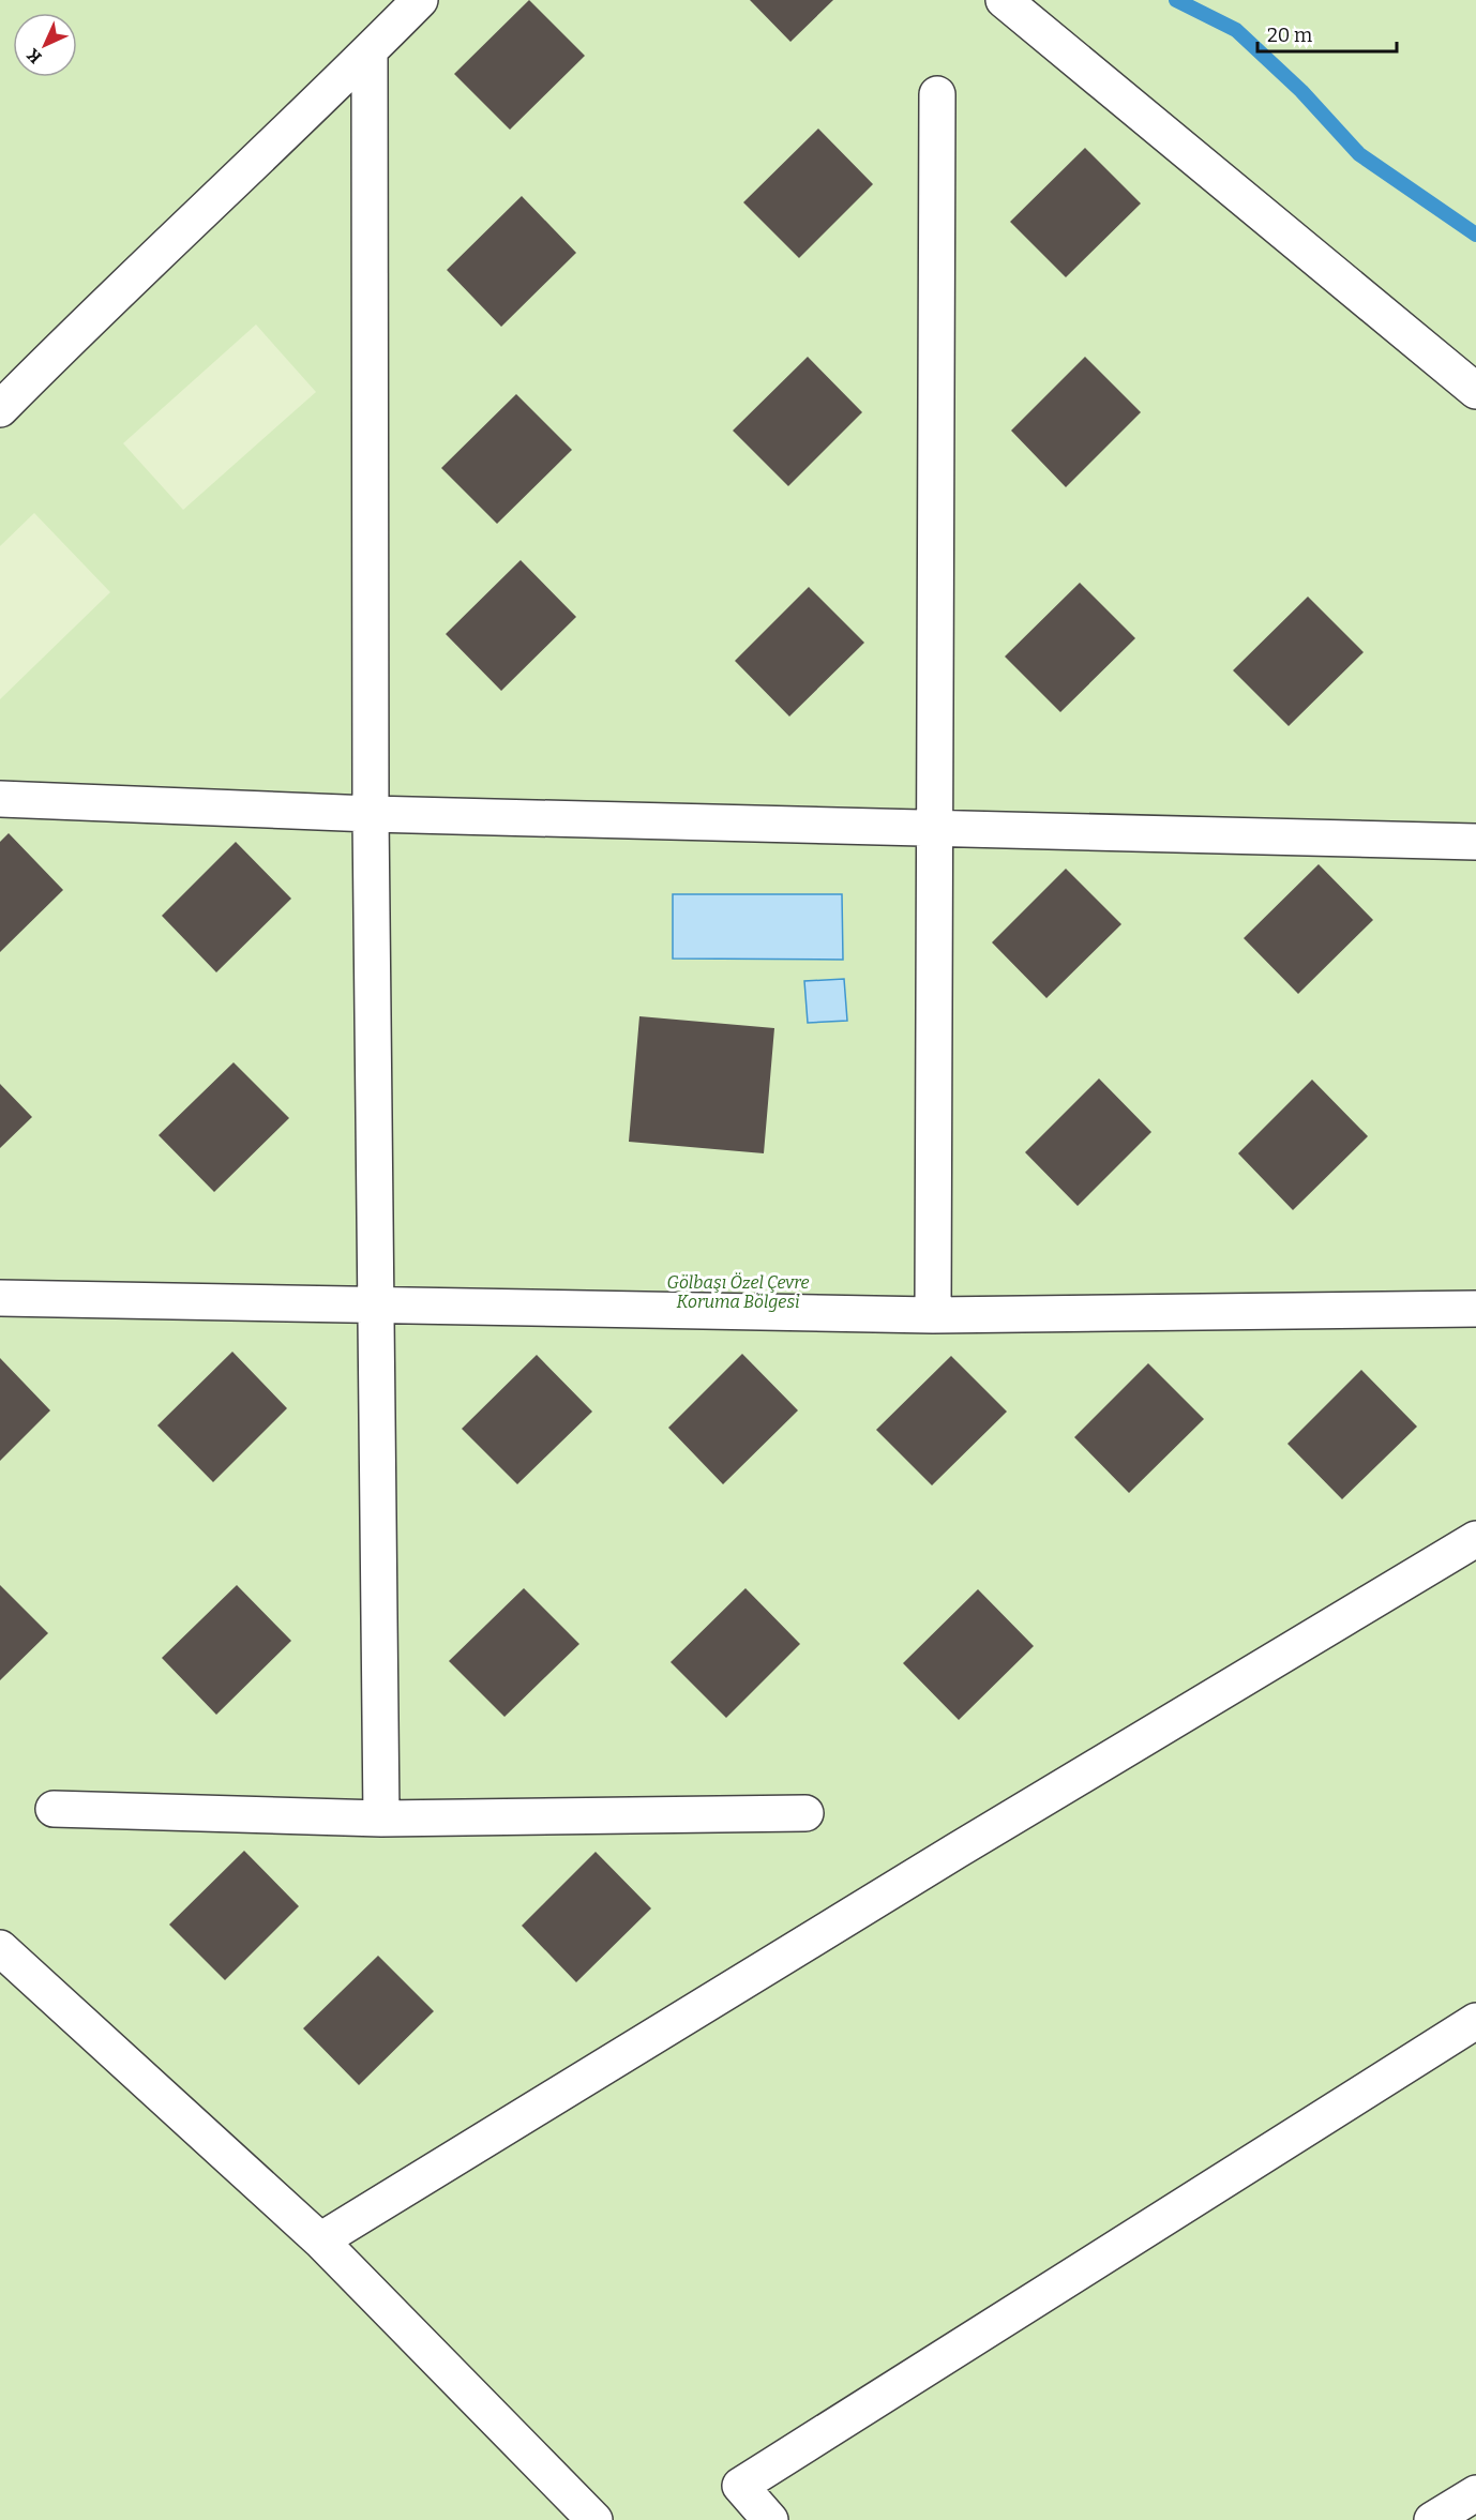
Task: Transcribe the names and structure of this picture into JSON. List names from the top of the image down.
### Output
{
  "parks": ["Gölbaşı Özel Çevre Koruma Bölgesi"],
  "scale_bar": "20 m",
  "north": "bottom left"
}
